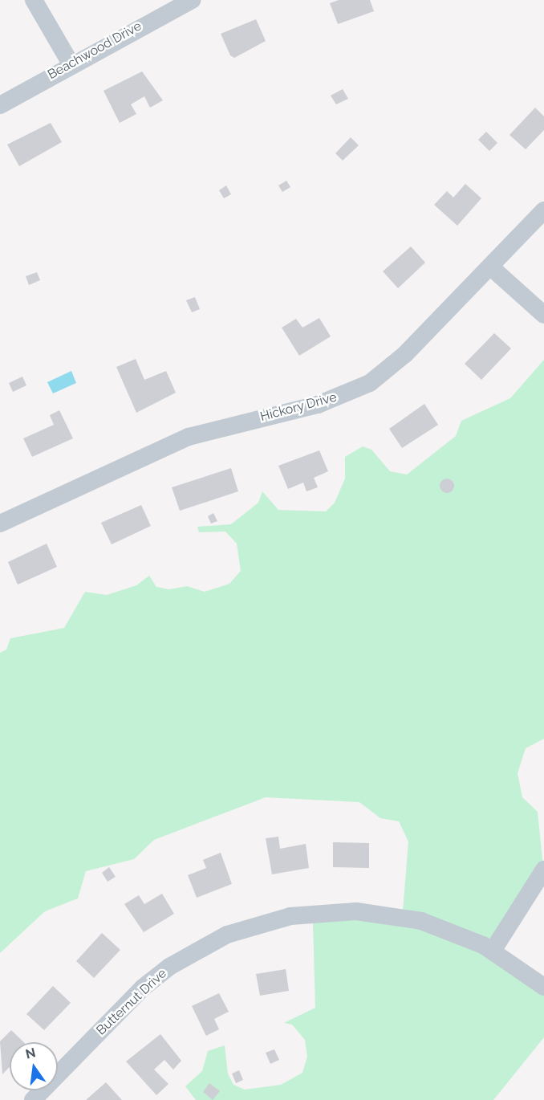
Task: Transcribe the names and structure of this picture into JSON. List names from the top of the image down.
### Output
{
  "streets": {
    "street": ["Beachwood Drive", "Hickory Drive", "Butternut Drive"]
  },
  "north": "top"
}
